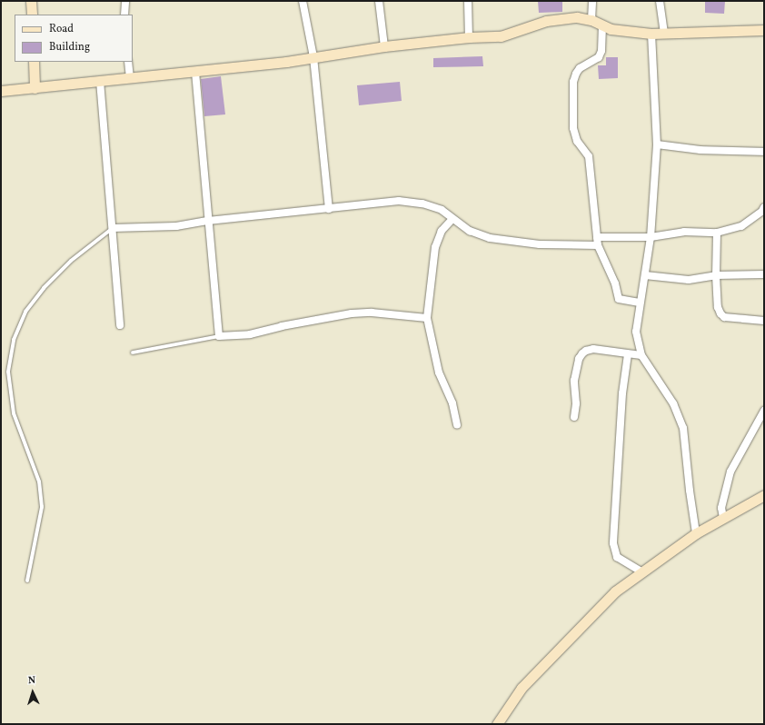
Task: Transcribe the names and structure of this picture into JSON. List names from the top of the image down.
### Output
{
  "legend": ["Road", "Building"],
  "north": "top"
}
